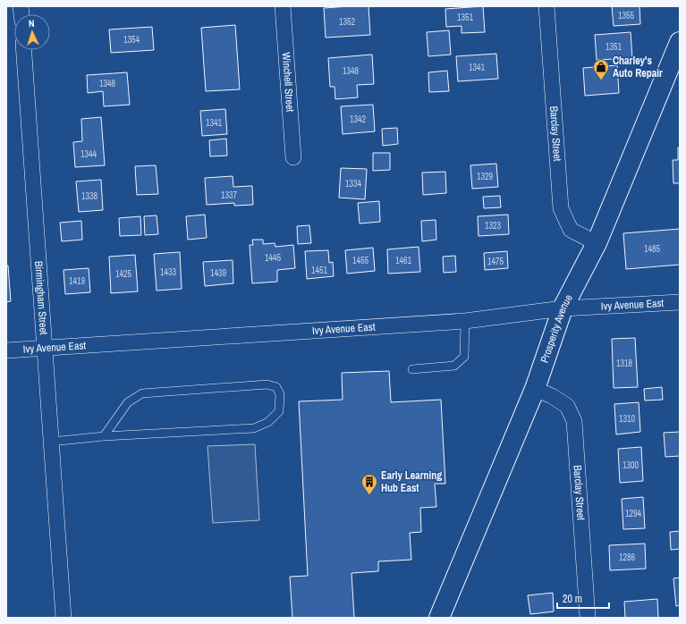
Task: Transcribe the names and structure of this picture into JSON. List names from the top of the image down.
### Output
{
  "streets": {
    "street": [
      "Winchell Street",
      "Barclay Street",
      "Birmingham Street",
      "Ivy Avenue East",
      "Prosperity Avenue"
    ]
  },
  "crossings": [
    ["Barclay Street", "Prosperity Avenue"],
    ["Birmingham Street", "Ivy Avenue East"],
    ["Ivy Avenue East", "Prosperity Avenue"]
  ],
  "places": {
    "shop": ["Charley's Auto Repair"],
    "building": ["Early Learning Hub East"]
  },
  "house_numbers": [
    "1355",
    "1351",
    "1352",
    "1354",
    "1351",
    "1341",
    "1348",
    "1348",
    "1342",
    "1341",
    "1344",
    "1329",
    "1334",
    "1337",
    "1338",
    "1323",
    "1485",
    "1445",
    "1455",
    "1461",
    "1475",
    "1451",
    "1433",
    "1439",
    "1425",
    "1419",
    "1318",
    "1310",
    "1300",
    "1294",
    "1286"
  ],
  "scale_bar": "20 m",
  "north": "top"
}
